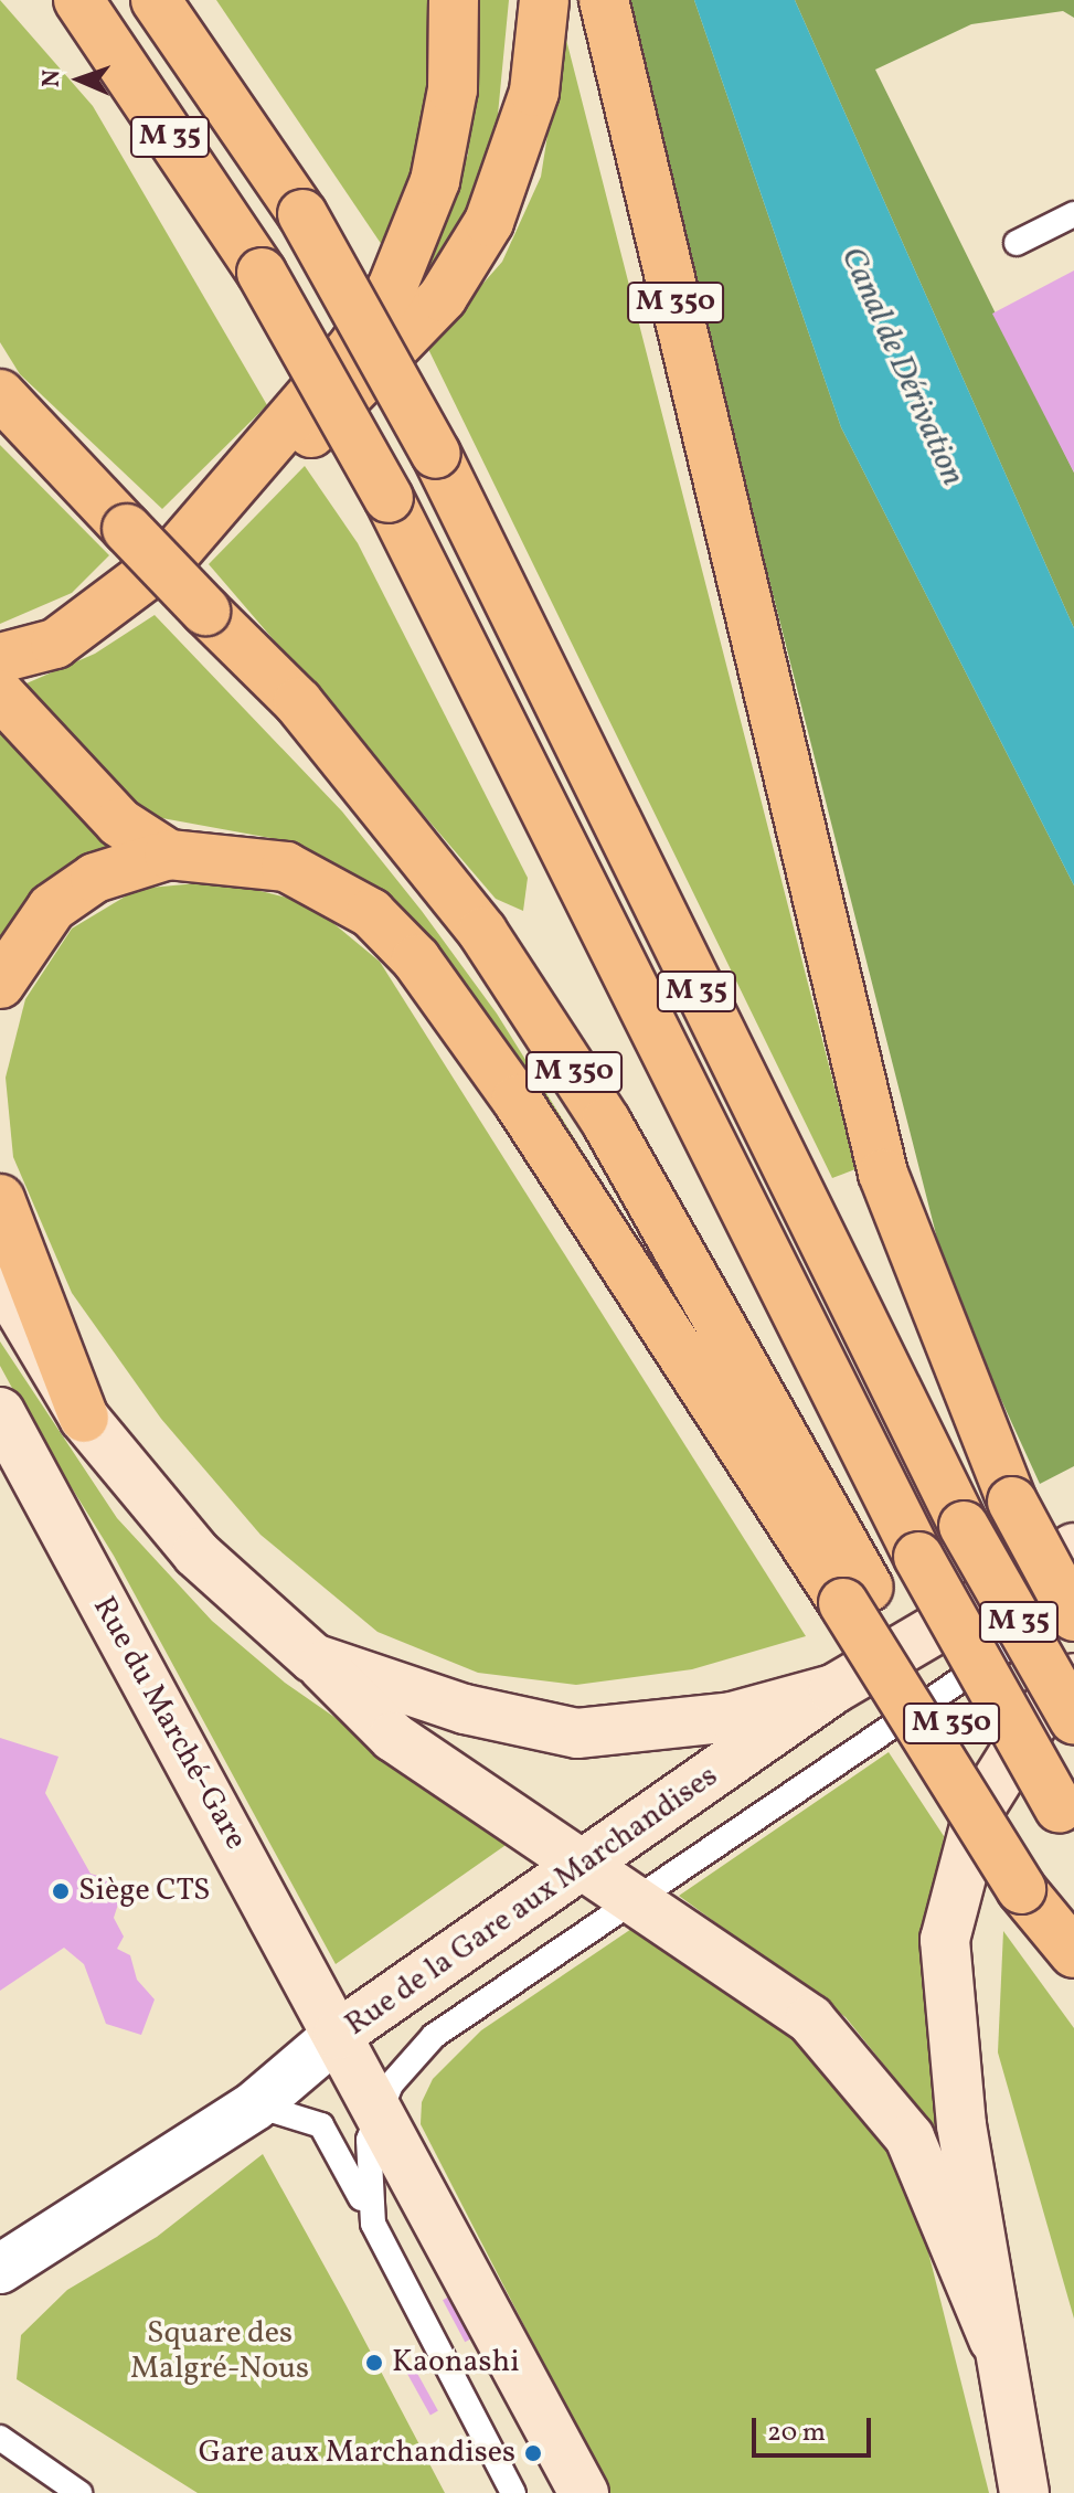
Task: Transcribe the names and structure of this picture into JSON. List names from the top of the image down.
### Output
{
  "streets": {
    "highway": ["M 35", "M 350"],
    "main road": ["Rue du Marché-Gare", "Rue de la Gare aux Marchandises"]
  },
  "crossings": [
    ["Rue du Marché-Gare", "Rue de la Gare aux Marchandises"]
  ],
  "water": ["Canal de Dérivation"],
  "parks": ["Square des Malgré-Nous"],
  "places": ["Siège CTS", "Kaonashi", "Gare aux Marchandises"],
  "scale_bar": "20 m",
  "north": "left"
}
